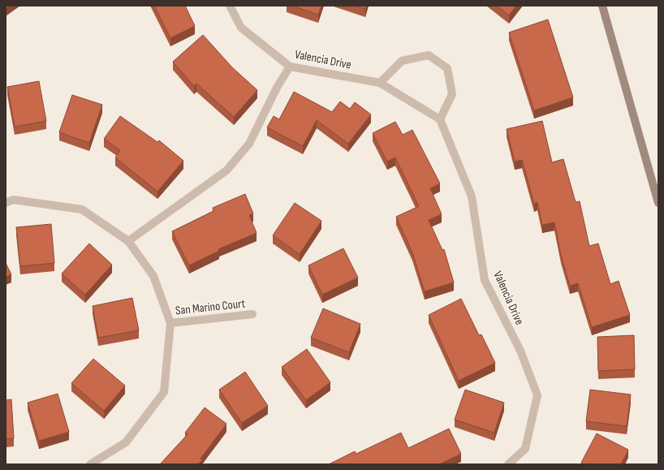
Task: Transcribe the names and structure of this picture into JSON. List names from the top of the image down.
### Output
{
  "streets": {
    "street": ["Valencia Drive", "San Marino Court"]
  }
}
